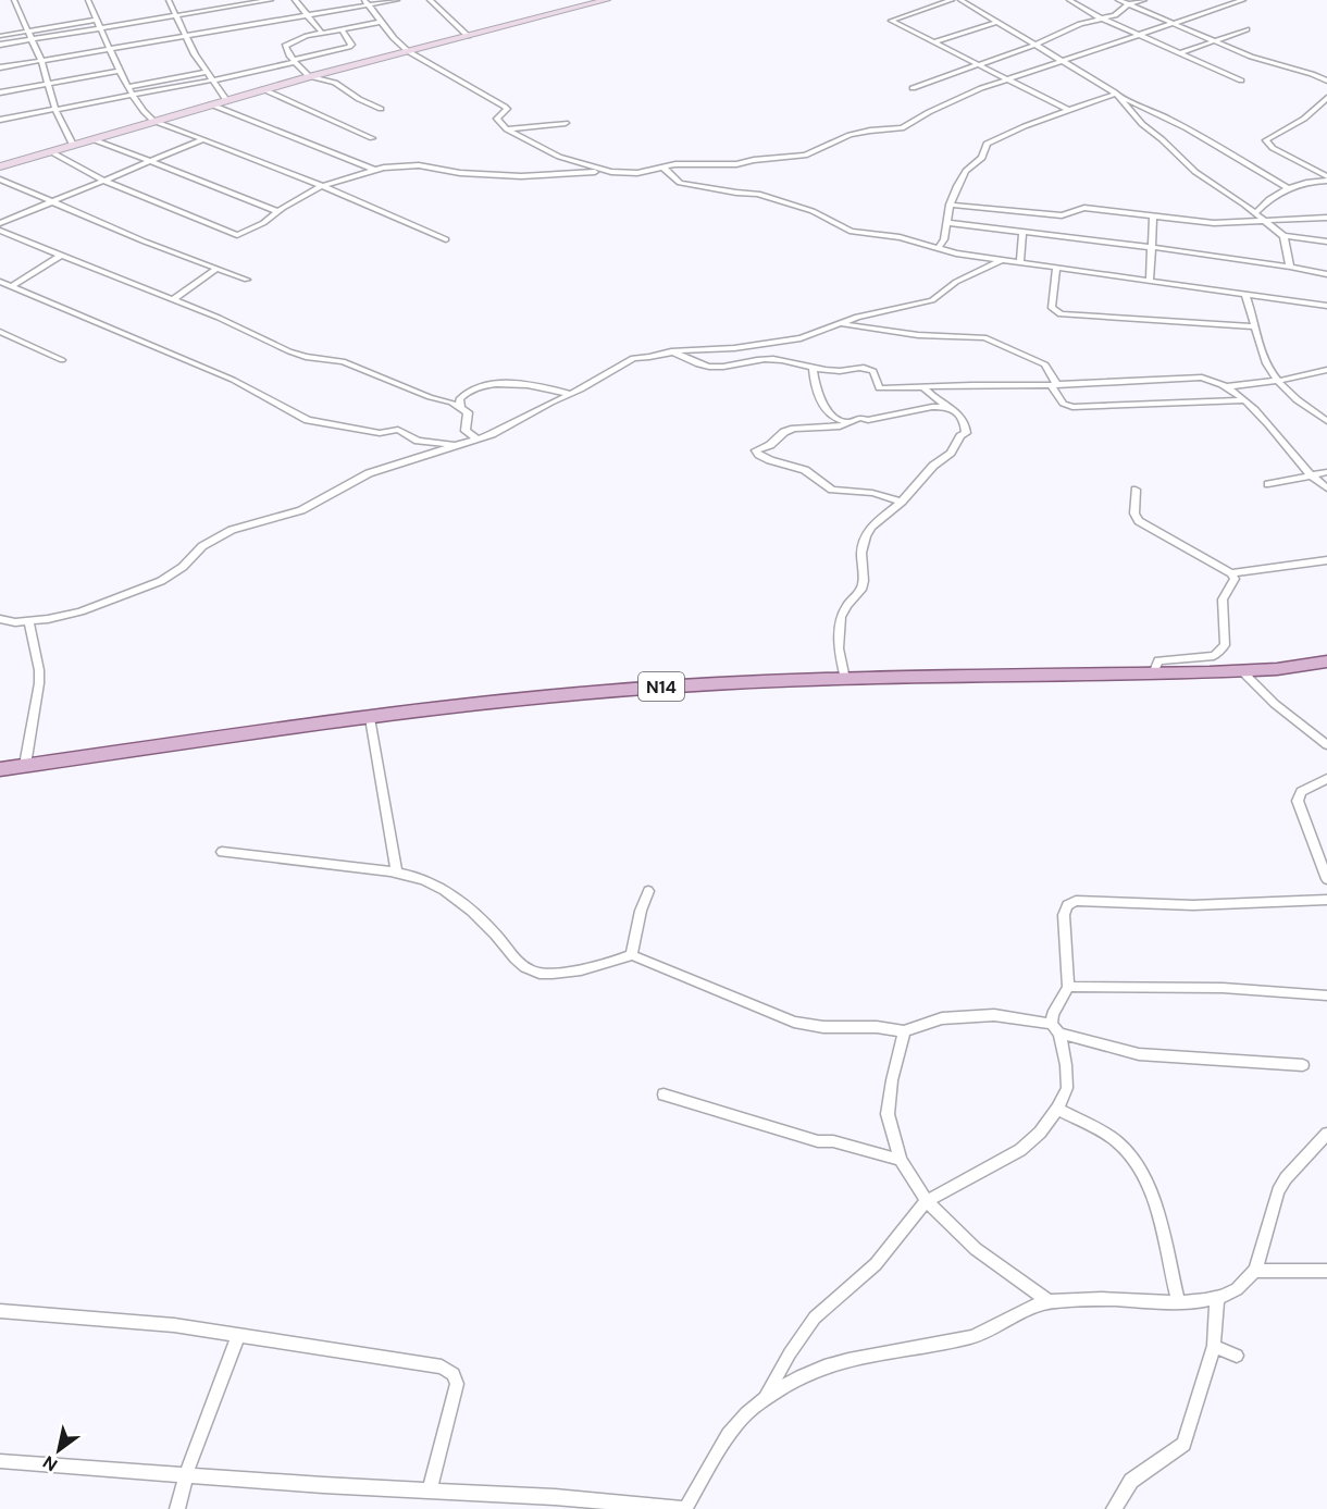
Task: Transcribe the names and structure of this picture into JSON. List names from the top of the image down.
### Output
{
  "streets": {
    "main road": ["N14"]
  },
  "north": "bottom left"
}
